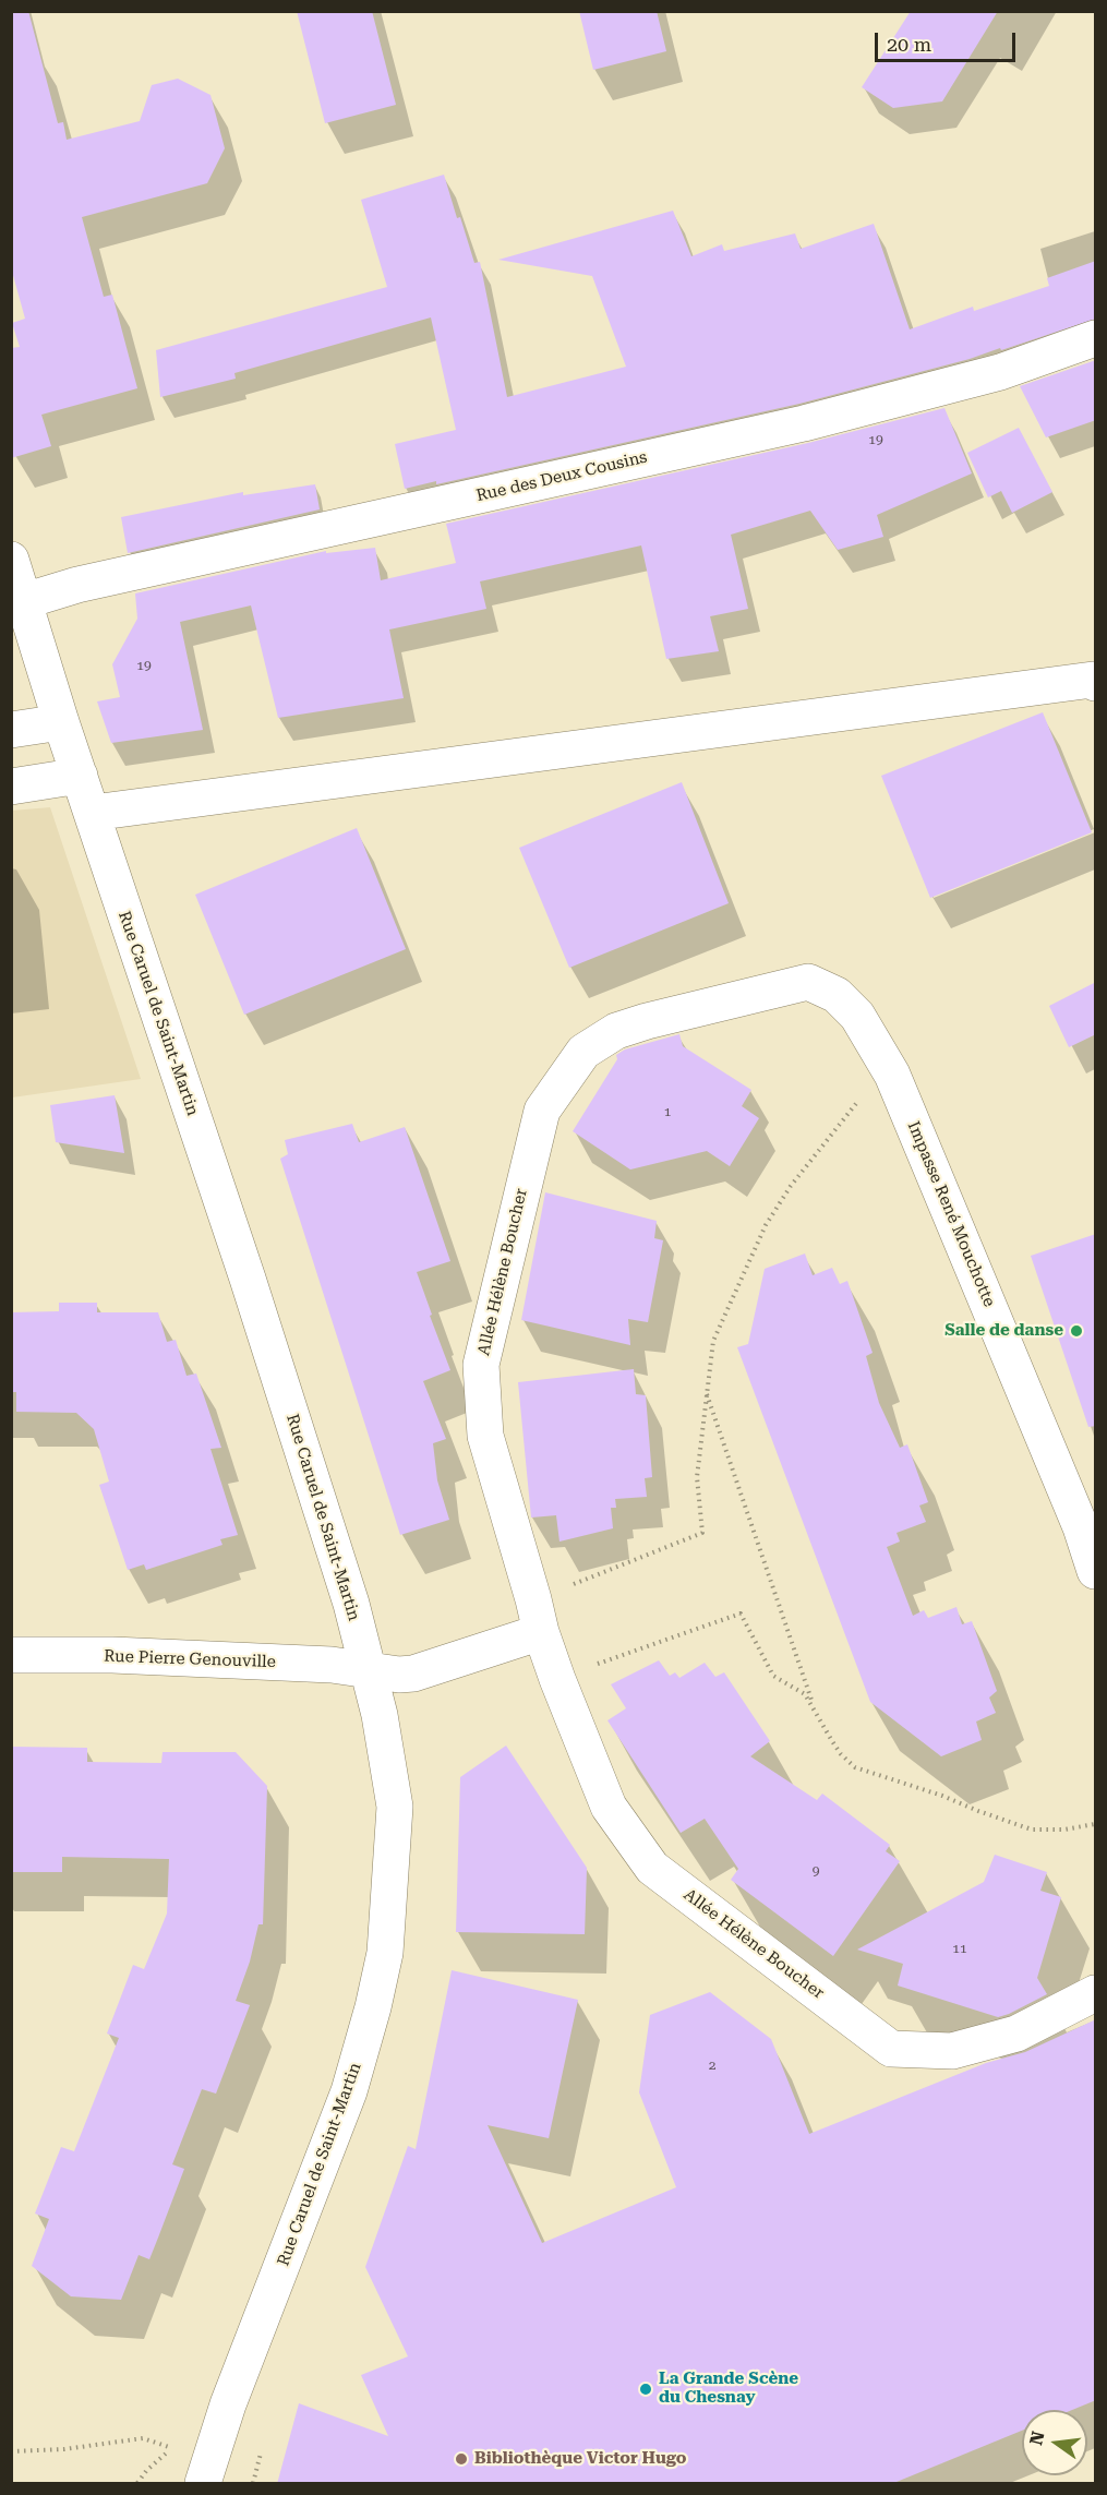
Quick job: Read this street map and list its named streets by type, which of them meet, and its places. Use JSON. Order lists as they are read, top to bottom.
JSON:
{
  "streets": {
    "street": [
      "Rue des Deux Cousins",
      "Rue Caruel de Saint-Martin",
      "Impasse René Mouchotte",
      "Allée Hélène Boucher",
      "Rue Pierre Genouville"
    ]
  },
  "crossings": [
    ["Rue des Deux Cousins", "Rue Caruel de Saint-Martin"],
    ["Rue Caruel de Saint-Martin", "Rue Pierre Genouville"],
    ["Impasse René Mouchotte", "Allée Hélène Boucher"]
  ],
  "places": ["Salle de danse", "La Grande Scène du Chesnay", "Bibliothèque Victor Hugo"],
  "house_numbers": [
    "19",
    "19",
    "1",
    "9",
    "11",
    "2"
  ],
  "scale_bar": "20 m",
  "north": "left"
}
